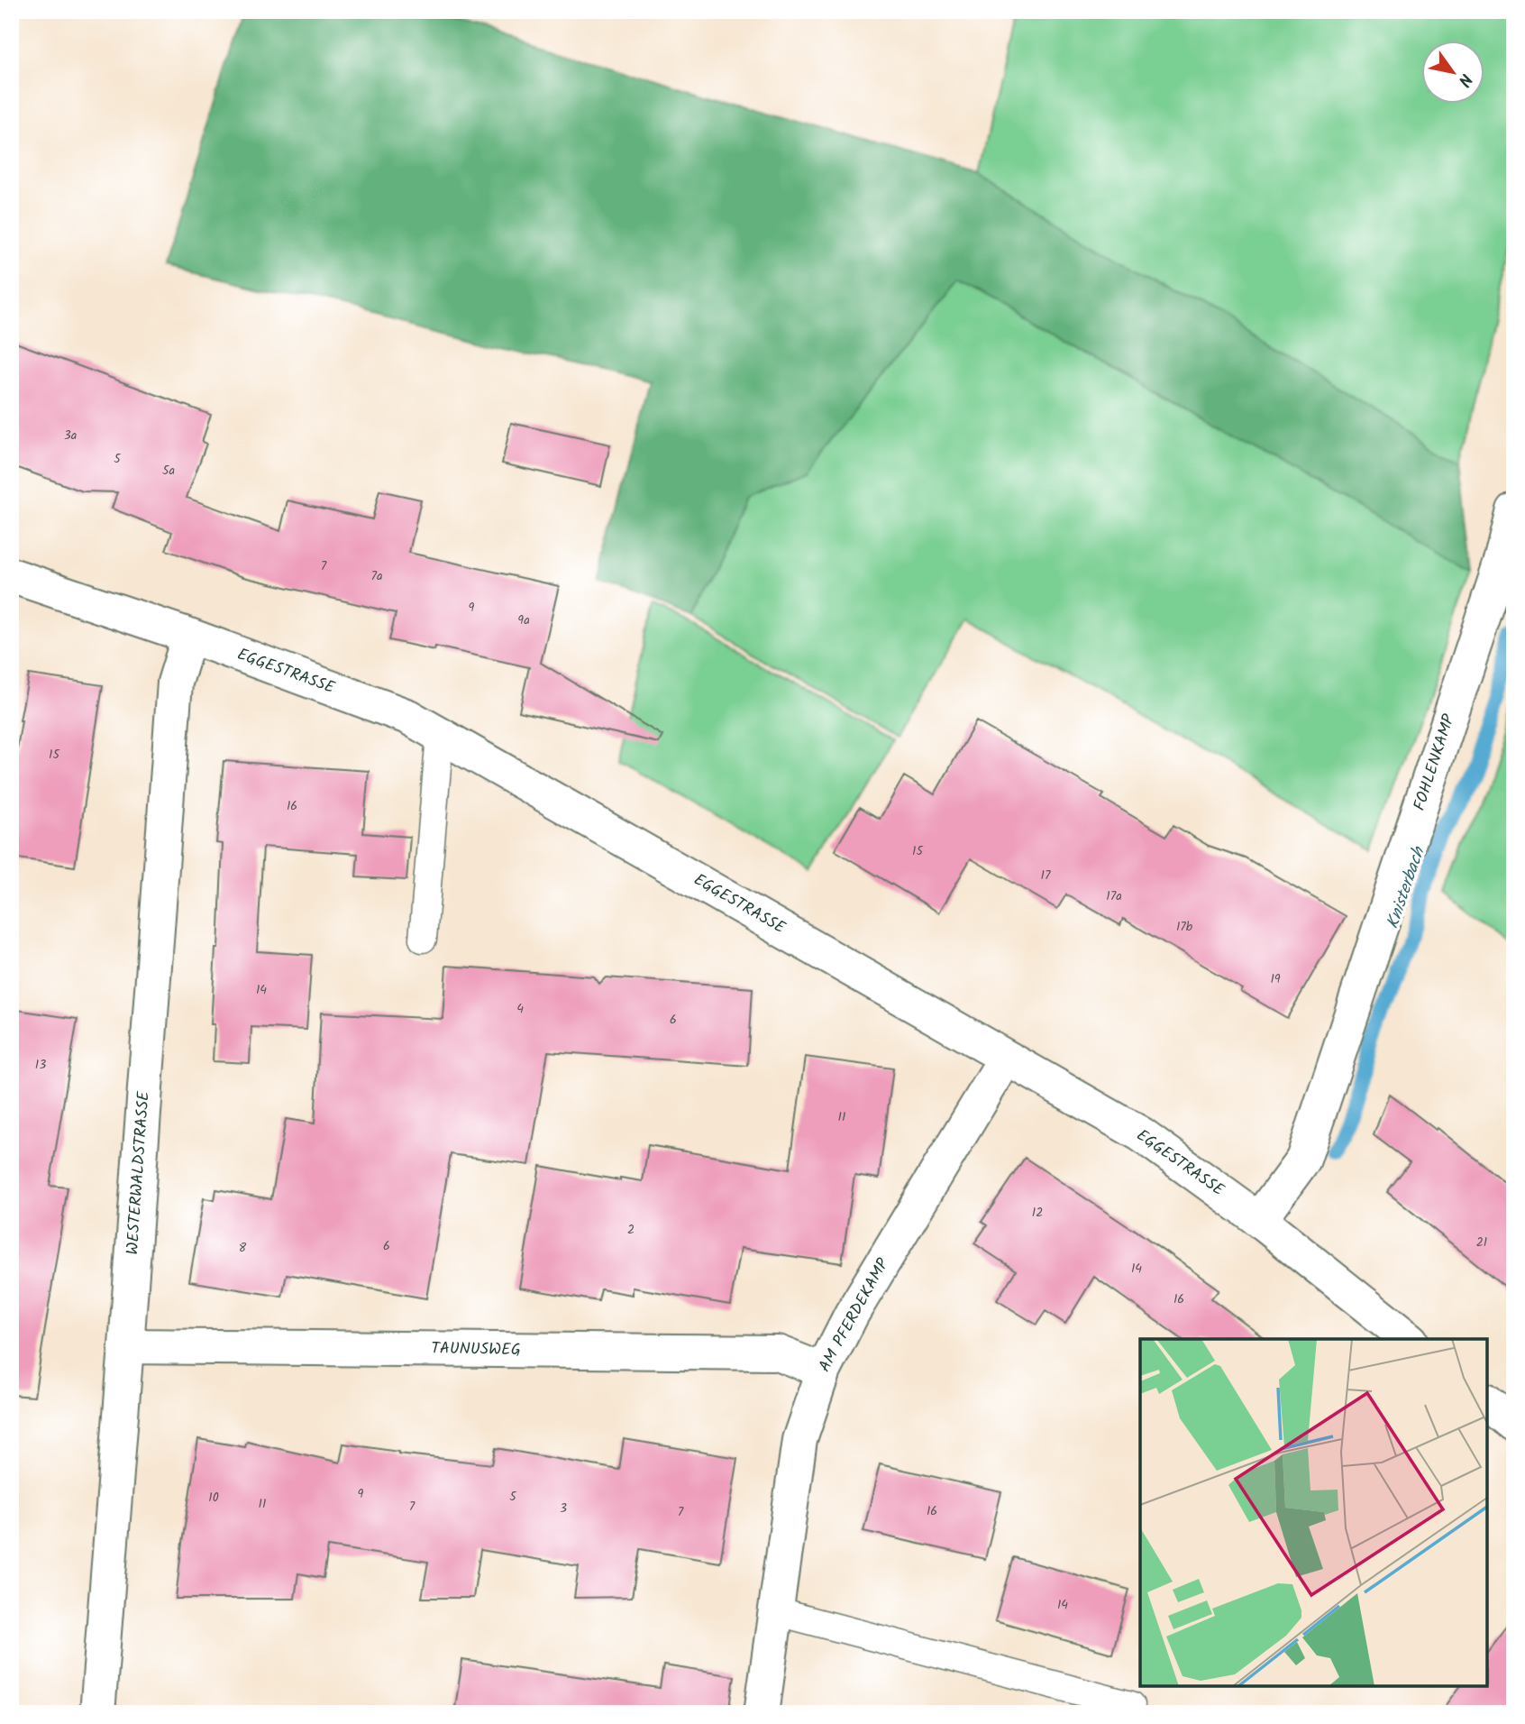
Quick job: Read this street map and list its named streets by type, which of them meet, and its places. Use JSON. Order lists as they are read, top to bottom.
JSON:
{
  "streets": {
    "street": [
      "EGGESTRASSE",
      "FOHLENKAMP",
      "WESTERWALDSTRASSE",
      "AM PFERDEKAMP",
      "TAUNUSWEG"
    ]
  },
  "crossings": [
    ["EGGESTRASSE", "FOHLENKAMP"],
    ["EGGESTRASSE", "WESTERWALDSTRASSE"],
    ["EGGESTRASSE", "AM PFERDEKAMP"],
    ["WESTERWALDSTRASSE", "TAUNUSWEG"],
    ["AM PFERDEKAMP", "TAUNUSWEG"]
  ],
  "water": ["Knisterbach"],
  "house_numbers": [
    "3a",
    "5",
    "5a",
    "7",
    "7a",
    "9",
    "9a",
    "15",
    "16",
    "15",
    "17",
    "17a",
    "17b",
    "19",
    "14",
    "4",
    "6",
    "13",
    "11",
    "12",
    "2",
    "21",
    "6",
    "8",
    "14",
    "16",
    "9",
    "5",
    "10",
    "11",
    "7",
    "3",
    "16",
    "7",
    "14"
  ],
  "north": "bottom right"
}
